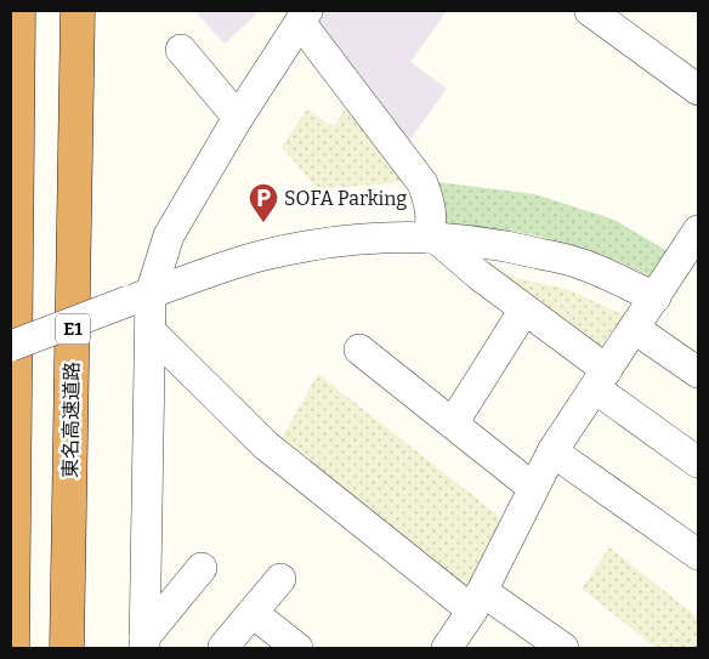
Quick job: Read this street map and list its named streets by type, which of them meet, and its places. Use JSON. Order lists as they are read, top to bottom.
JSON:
{
  "streets": {
    "highway": ["E1", "東名高速道路"]
  },
  "places": {
    "parking": ["SOFA Parking"]
  }
}
